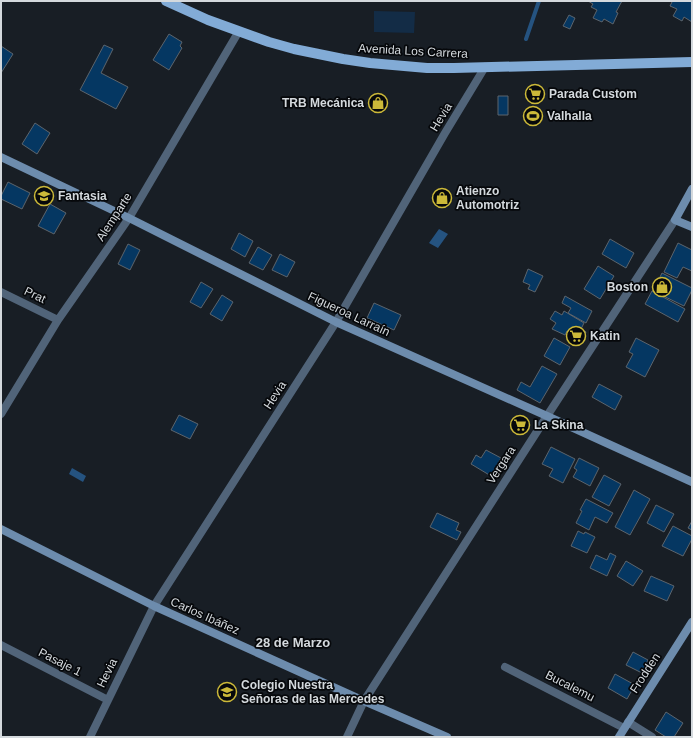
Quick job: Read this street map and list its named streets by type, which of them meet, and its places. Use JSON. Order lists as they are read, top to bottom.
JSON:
{
  "streets": {
    "main road": ["Avenida Los Carrera"],
    "street": [
      "Hevia",
      "Alemparte",
      "Prat",
      "Figueroa Larraín",
      "Vergara",
      "Carlos Ibáñez",
      "Pasaje 1",
      "Frodden",
      "Bucalemu"
    ]
  },
  "crossings": [
    ["Avenida Los Carrera", "Hevia"],
    ["Avenida Los Carrera", "Alemparte"],
    ["Hevia", "Figueroa Larraín"],
    ["Hevia", "Carlos Ibáñez"],
    ["Hevia", "Pasaje 1"],
    ["Alemparte", "Prat"],
    ["Alemparte", "Figueroa Larraín"],
    ["Figueroa Larraín", "Vergara"],
    ["Vergara", "Carlos Ibáñez"],
    ["Frodden", "Bucalemu"]
  ],
  "districts": ["28 de Marzo"],
  "places": {
    "supermarket": ["Parada Custom", "Katin", "La Skina"],
    "shop": ["TRB Mecánica", "Atienzo Automotriz", "Boston"],
    "sports": ["Valhalla"],
    "school or university": ["Fantasia", "Colegio Nuestra Señoras de las Mercedes"]
  }
}
